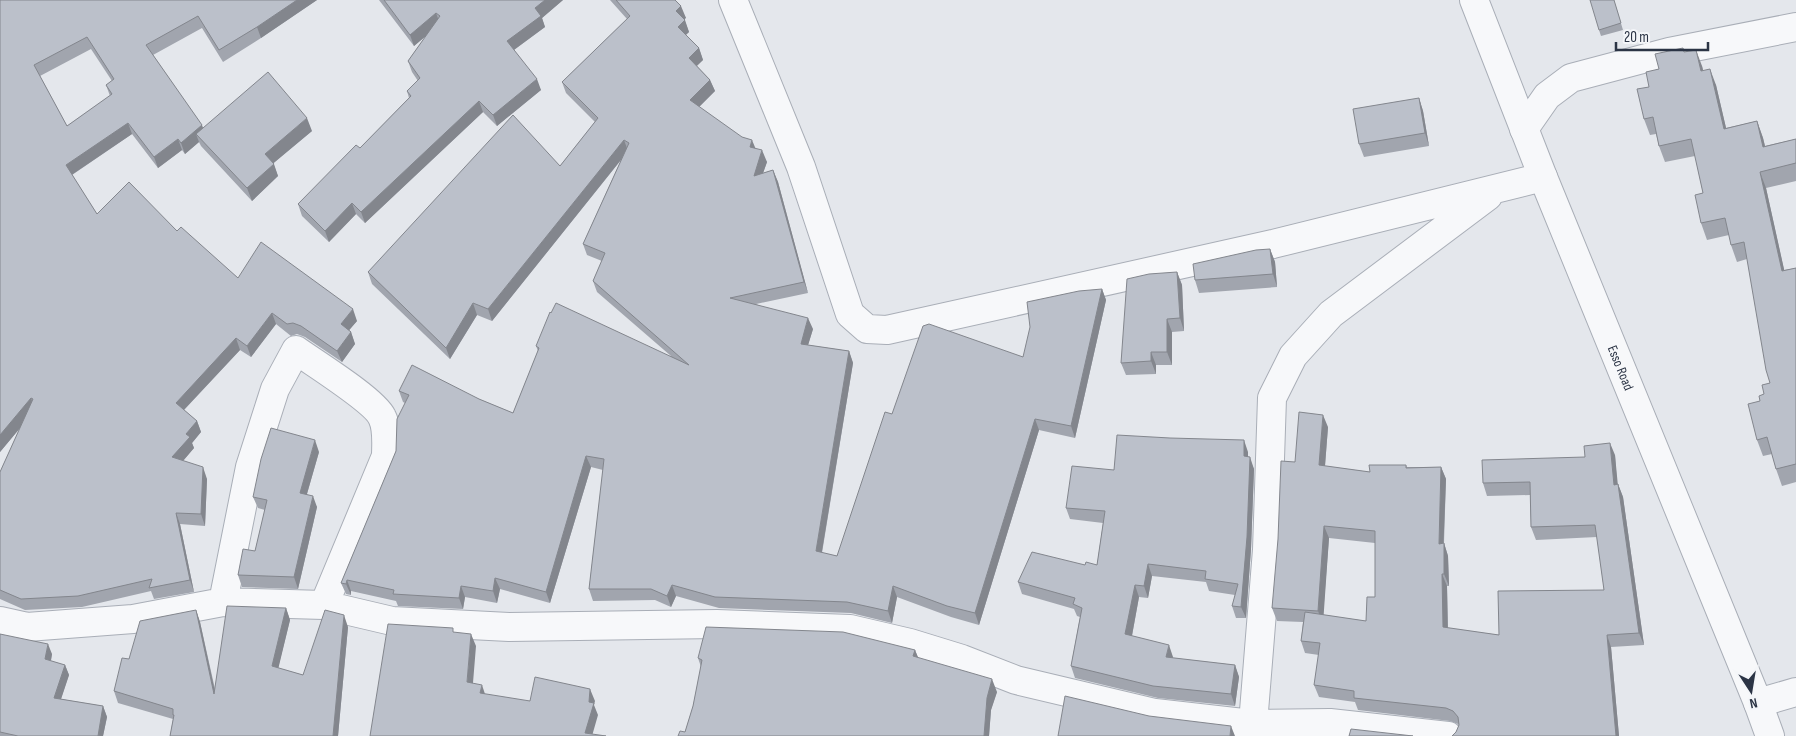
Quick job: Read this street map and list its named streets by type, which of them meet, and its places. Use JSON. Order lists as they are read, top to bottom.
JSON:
{
  "streets": {
    "street": ["Esso Road"]
  },
  "scale_bar": "20 m",
  "north": "bottom"
}
